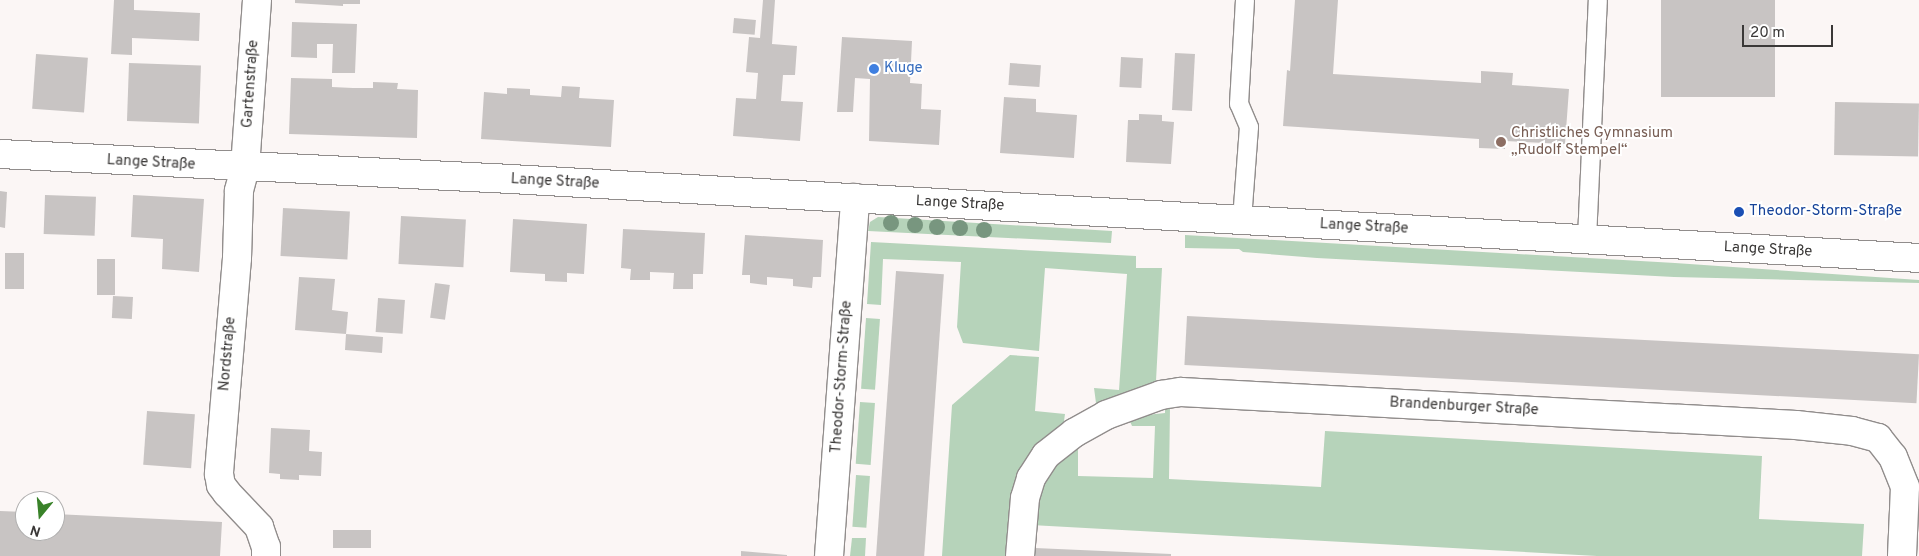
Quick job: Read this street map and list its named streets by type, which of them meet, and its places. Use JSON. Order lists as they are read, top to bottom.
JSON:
{
  "streets": {
    "street": [
      "Gartenstraße",
      "Lange Straße",
      "Nordstraße",
      "Theodor-Storm-Straße",
      "Brandenburger Straße"
    ]
  },
  "crossings": [
    ["Gartenstraße", "Lange Straße"],
    ["Gartenstraße", "Nordstraße"],
    ["Lange Straße", "Nordstraße"],
    ["Lange Straße", "Theodor-Storm-Straße"]
  ],
  "places": ["Kluge", "Christliches Gymnasium „Rudolf Stempel“", "Theodor-Storm-Straße"],
  "scale_bar": "20 m",
  "north": "bottom"
}
